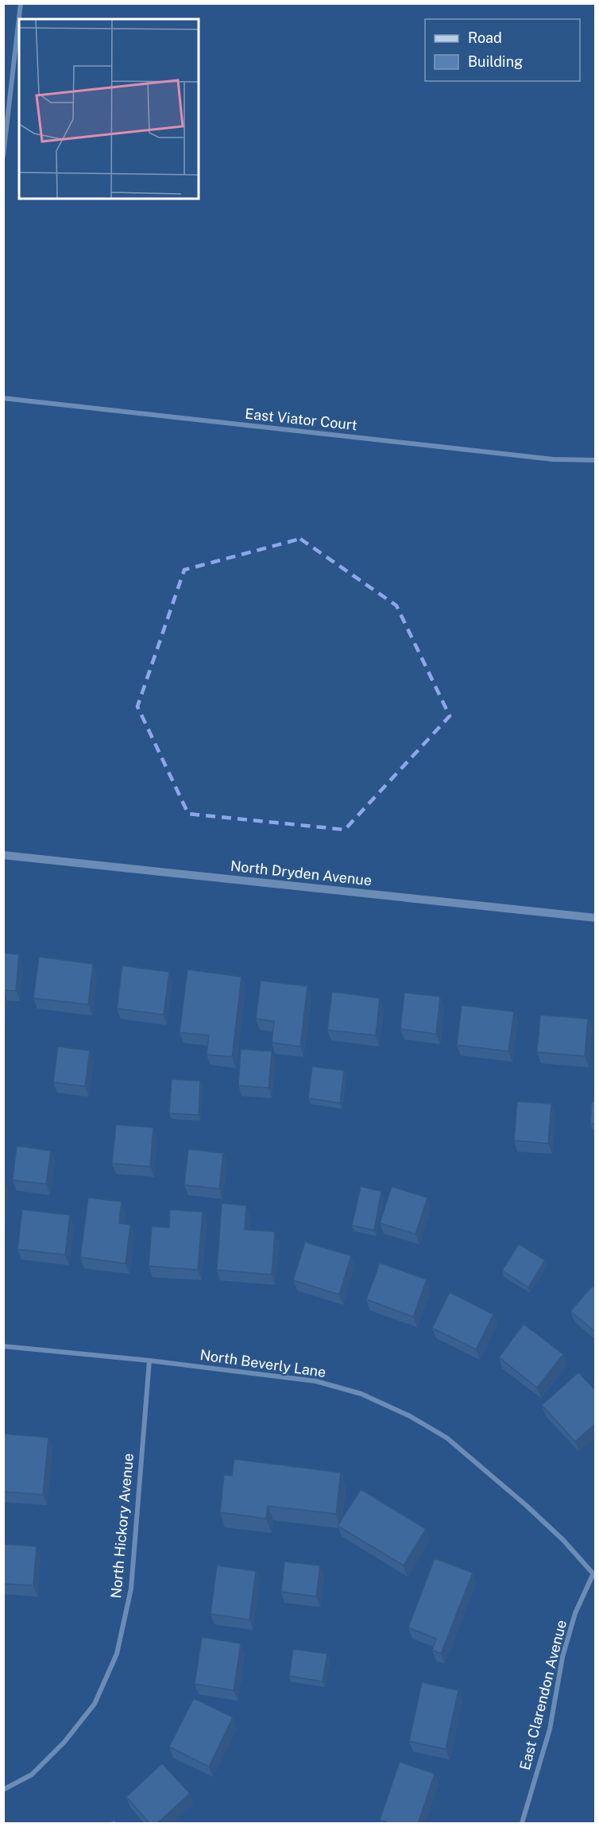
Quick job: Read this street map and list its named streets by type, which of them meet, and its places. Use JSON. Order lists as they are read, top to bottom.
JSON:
{
  "streets": {
    "street": [
      "East Viator Court",
      "North Dryden Avenue",
      "North Beverly Lane",
      "North Hickory Avenue",
      "East Clarendon Avenue"
    ]
  },
  "crossings": [
    ["North Beverly Lane", "North Hickory Avenue"],
    ["North Beverly Lane", "East Clarendon Avenue"]
  ],
  "legend": ["Road", "Building"]
}
